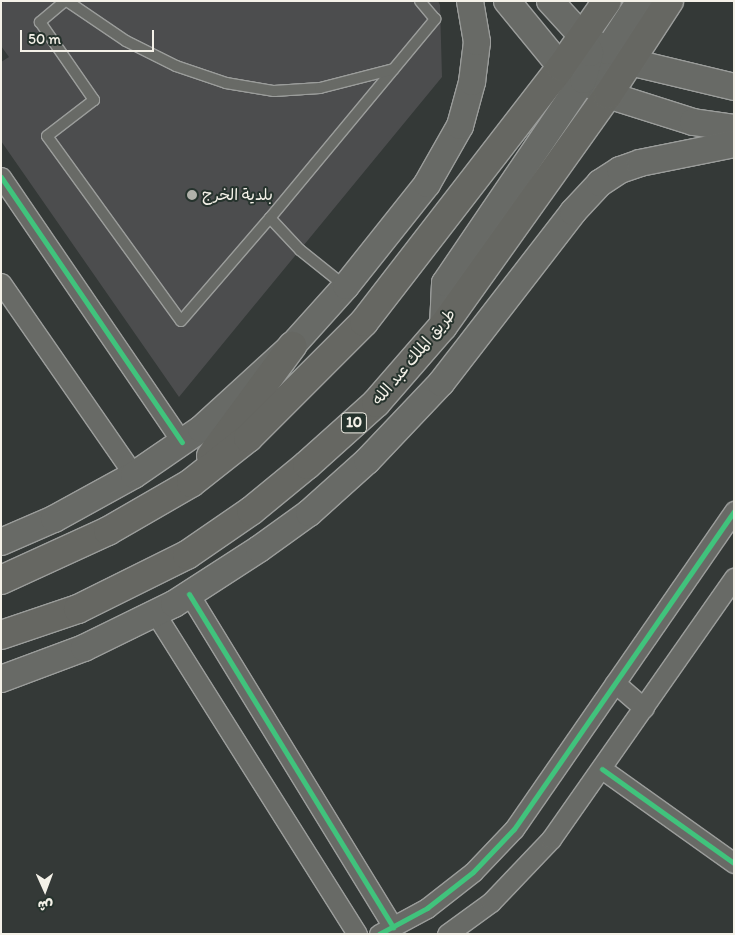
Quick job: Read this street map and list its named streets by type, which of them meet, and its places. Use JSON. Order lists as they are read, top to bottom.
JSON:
{
  "streets": {
    "highway": ["طريق الملك عبد الله", "10"]
  },
  "crossings": [
    ["طريق الملك عبد الله", "10"]
  ],
  "places": ["بلدية الخرج"],
  "scale_bar": "50 m",
  "north": "bottom"
}
